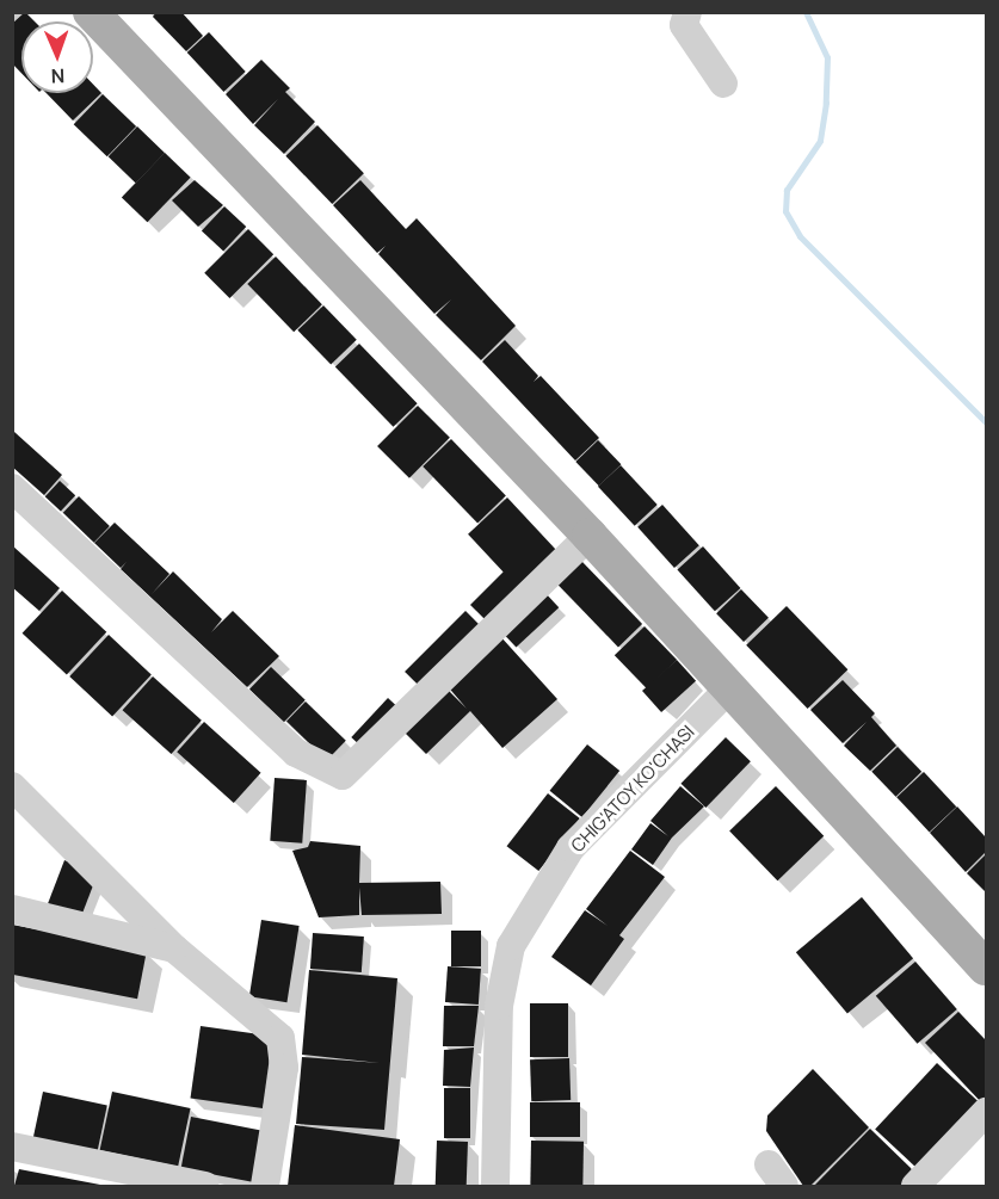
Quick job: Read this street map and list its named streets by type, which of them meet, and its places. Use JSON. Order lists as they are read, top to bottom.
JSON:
{
  "streets": {
    "street": ["CHIG'ATOY KO'CHASI"]
  },
  "north": "bottom"
}
